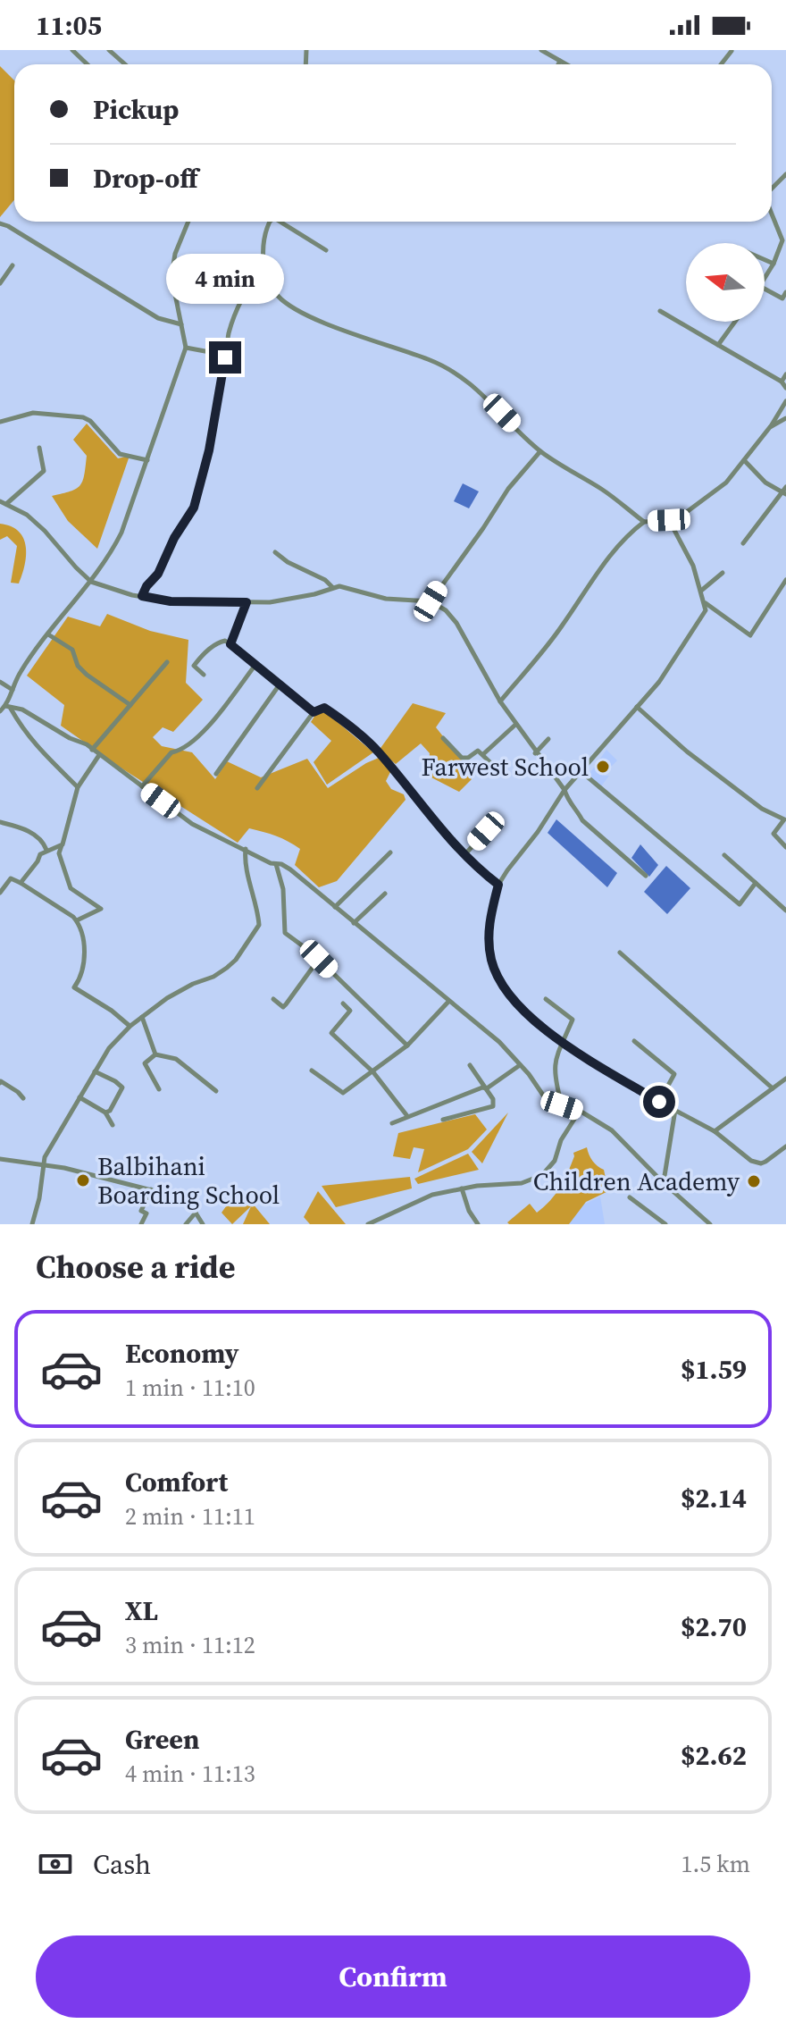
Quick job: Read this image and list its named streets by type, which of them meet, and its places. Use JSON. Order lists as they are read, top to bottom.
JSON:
{
  "places": ["Farwest School", "Balbihani Boarding School", "Children Academy"],
  "north": "left",
  "page": {
    "status": "11:05",
    "banner": ["Pickup", "Drop-off"],
    "bubble": "4 min",
    "heading": "Choose a ride",
    "list": [
      {
        "name": "Economy",
        "note": "1 min · 11:10",
        "value": "$1.59"
      },
      {
        "name": "Comfort",
        "note": "2 min · 11:11",
        "value": "$2.14"
      },
      {
        "name": "XL",
        "note": "3 min · 11:12",
        "value": "$2.70"
      },
      {
        "name": "Green",
        "note": "4 min · 11:13",
        "value": "$2.62"
      }
    ],
    "pay": ["Cash", "1.5 km"],
    "buttons": "Confirm"
  }
}
